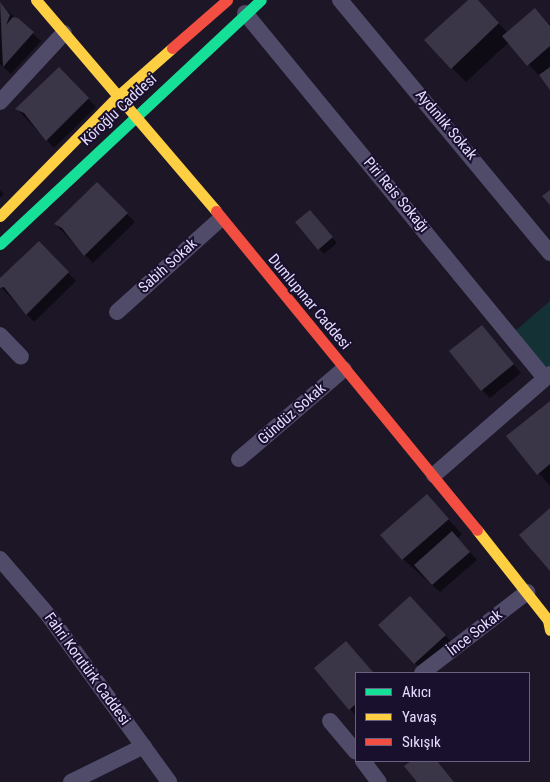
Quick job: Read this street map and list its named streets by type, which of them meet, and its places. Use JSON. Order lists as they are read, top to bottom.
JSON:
{
  "streets": {
    "street": [
      "Köroğlu Caddesi",
      "Aydınlık Sokak",
      "Piri Reis Sokağı",
      "Sabih Sokak",
      "Dumlupınar Caddesi",
      "Gündüz Sokak",
      "İnce Sokak",
      "Fahri Korutürk Caddesi"
    ]
  },
  "crossings": [
    ["Köroğlu Caddesi", "Piri Reis Sokağı"],
    ["Köroğlu Caddesi", "Dumlupınar Caddesi"],
    ["Sabih Sokak", "Dumlupınar Caddesi"],
    ["Dumlupınar Caddesi", "Gündüz Sokak"],
    ["Dumlupınar Caddesi", "İnce Sokak"]
  ],
  "legend": ["Akıcı", "Yavaş", "Sıkışık"]
}
